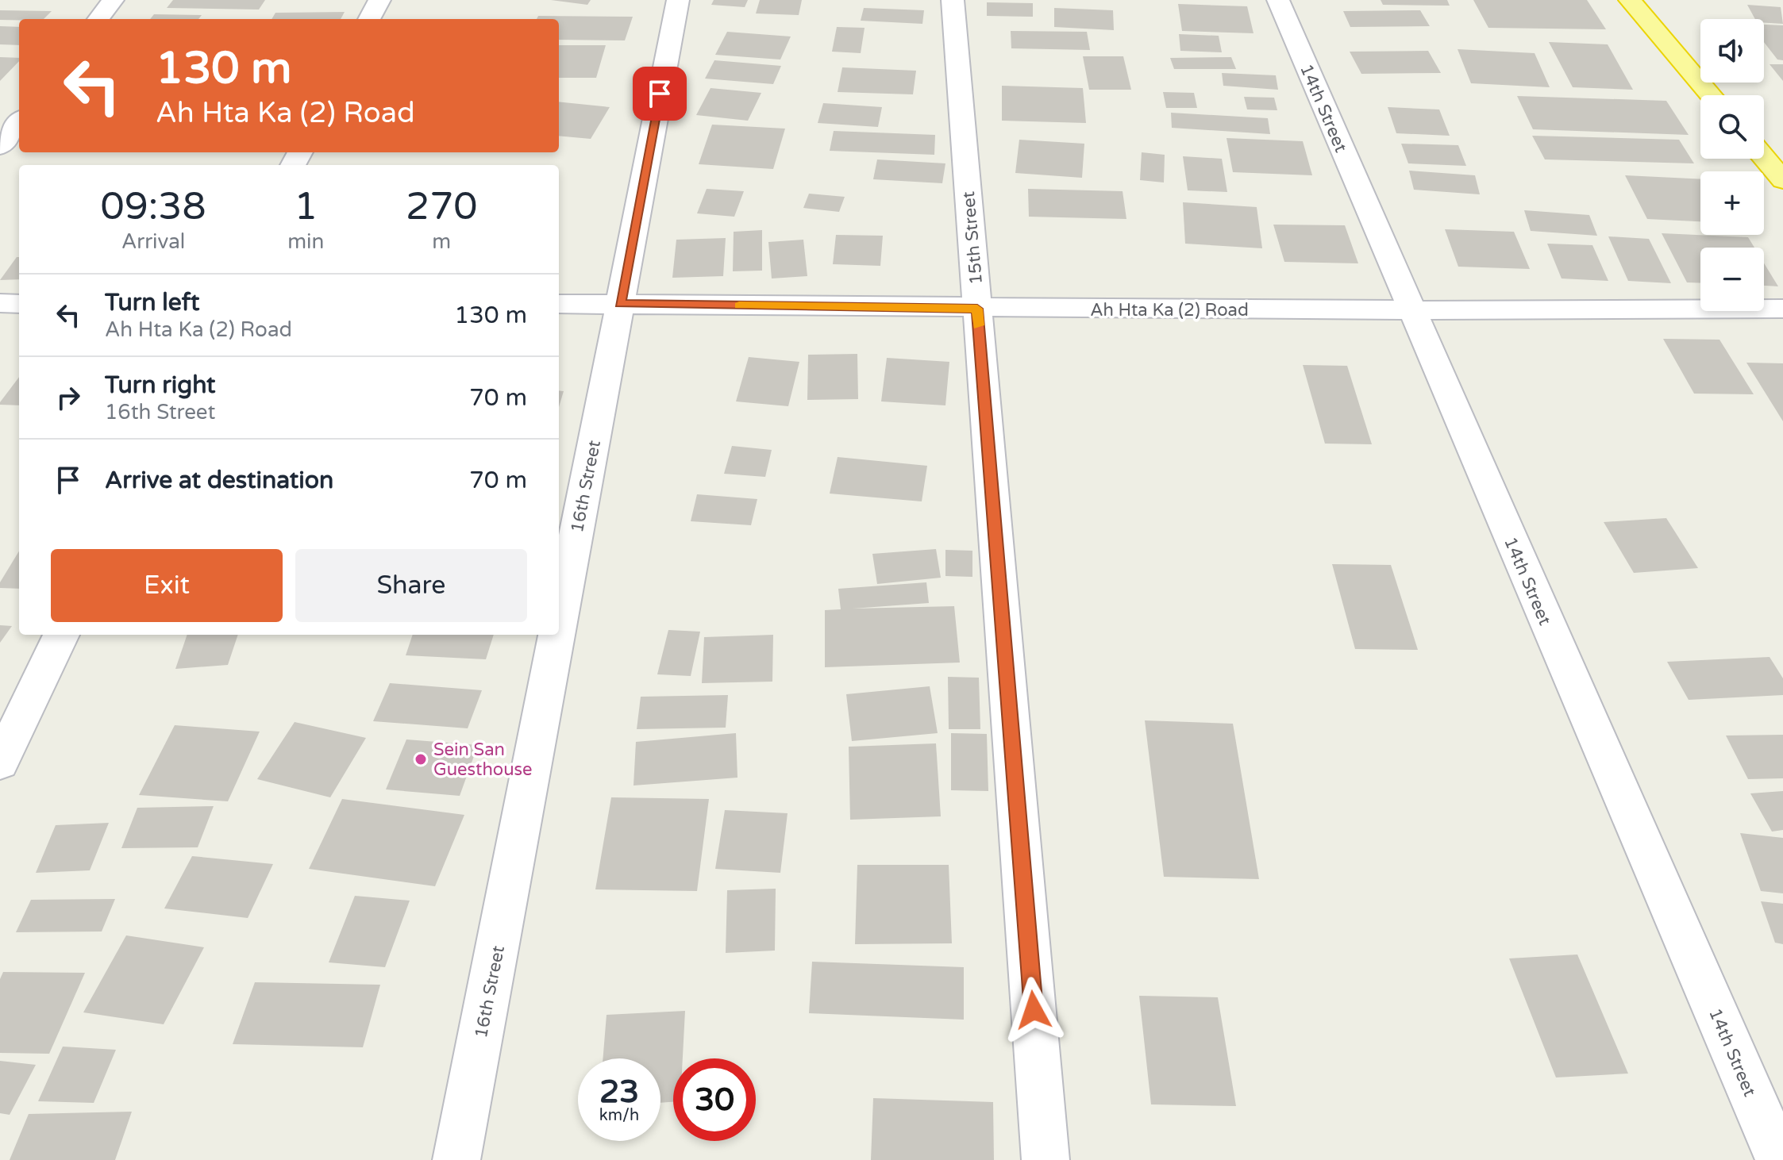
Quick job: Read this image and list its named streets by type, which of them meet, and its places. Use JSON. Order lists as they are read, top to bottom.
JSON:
{
  "streets": {
    "street": [
      "14th Street",
      "15th Street",
      "Ah Hta Ka (2) Road",
      "16th Street"
    ]
  },
  "crossings": [
    ["14th Street", "Ah Hta Ka (2) Road"],
    ["15th Street", "Ah Hta Ka (2) Road"],
    ["Ah Hta Ka (2) Road", "16th Street"]
  ],
  "places": ["Sein San Guesthouse"],
  "page": {
    "map_buttons": ["+", "−"],
    "turn": ["130 m", "Ah Hta Ka (2) Road"],
    "eta": [
      "09:38",
      "Arrival",
      "1",
      "min",
      "270",
      "m"
    ],
    "list": [
      {
        "name": "Turn left",
        "note": "Ah Hta Ka (2) Road",
        "value": "130 m"
      },
      {
        "name": "Turn right",
        "note": "16th Street",
        "value": "70 m"
      },
      {
        "name": "Arrive at destination",
        "value": "70 m"
      }
    ],
    "buttons": ["Exit", "Share"],
    "speed": "23 km/h",
    "limit": "30"
  }
}
